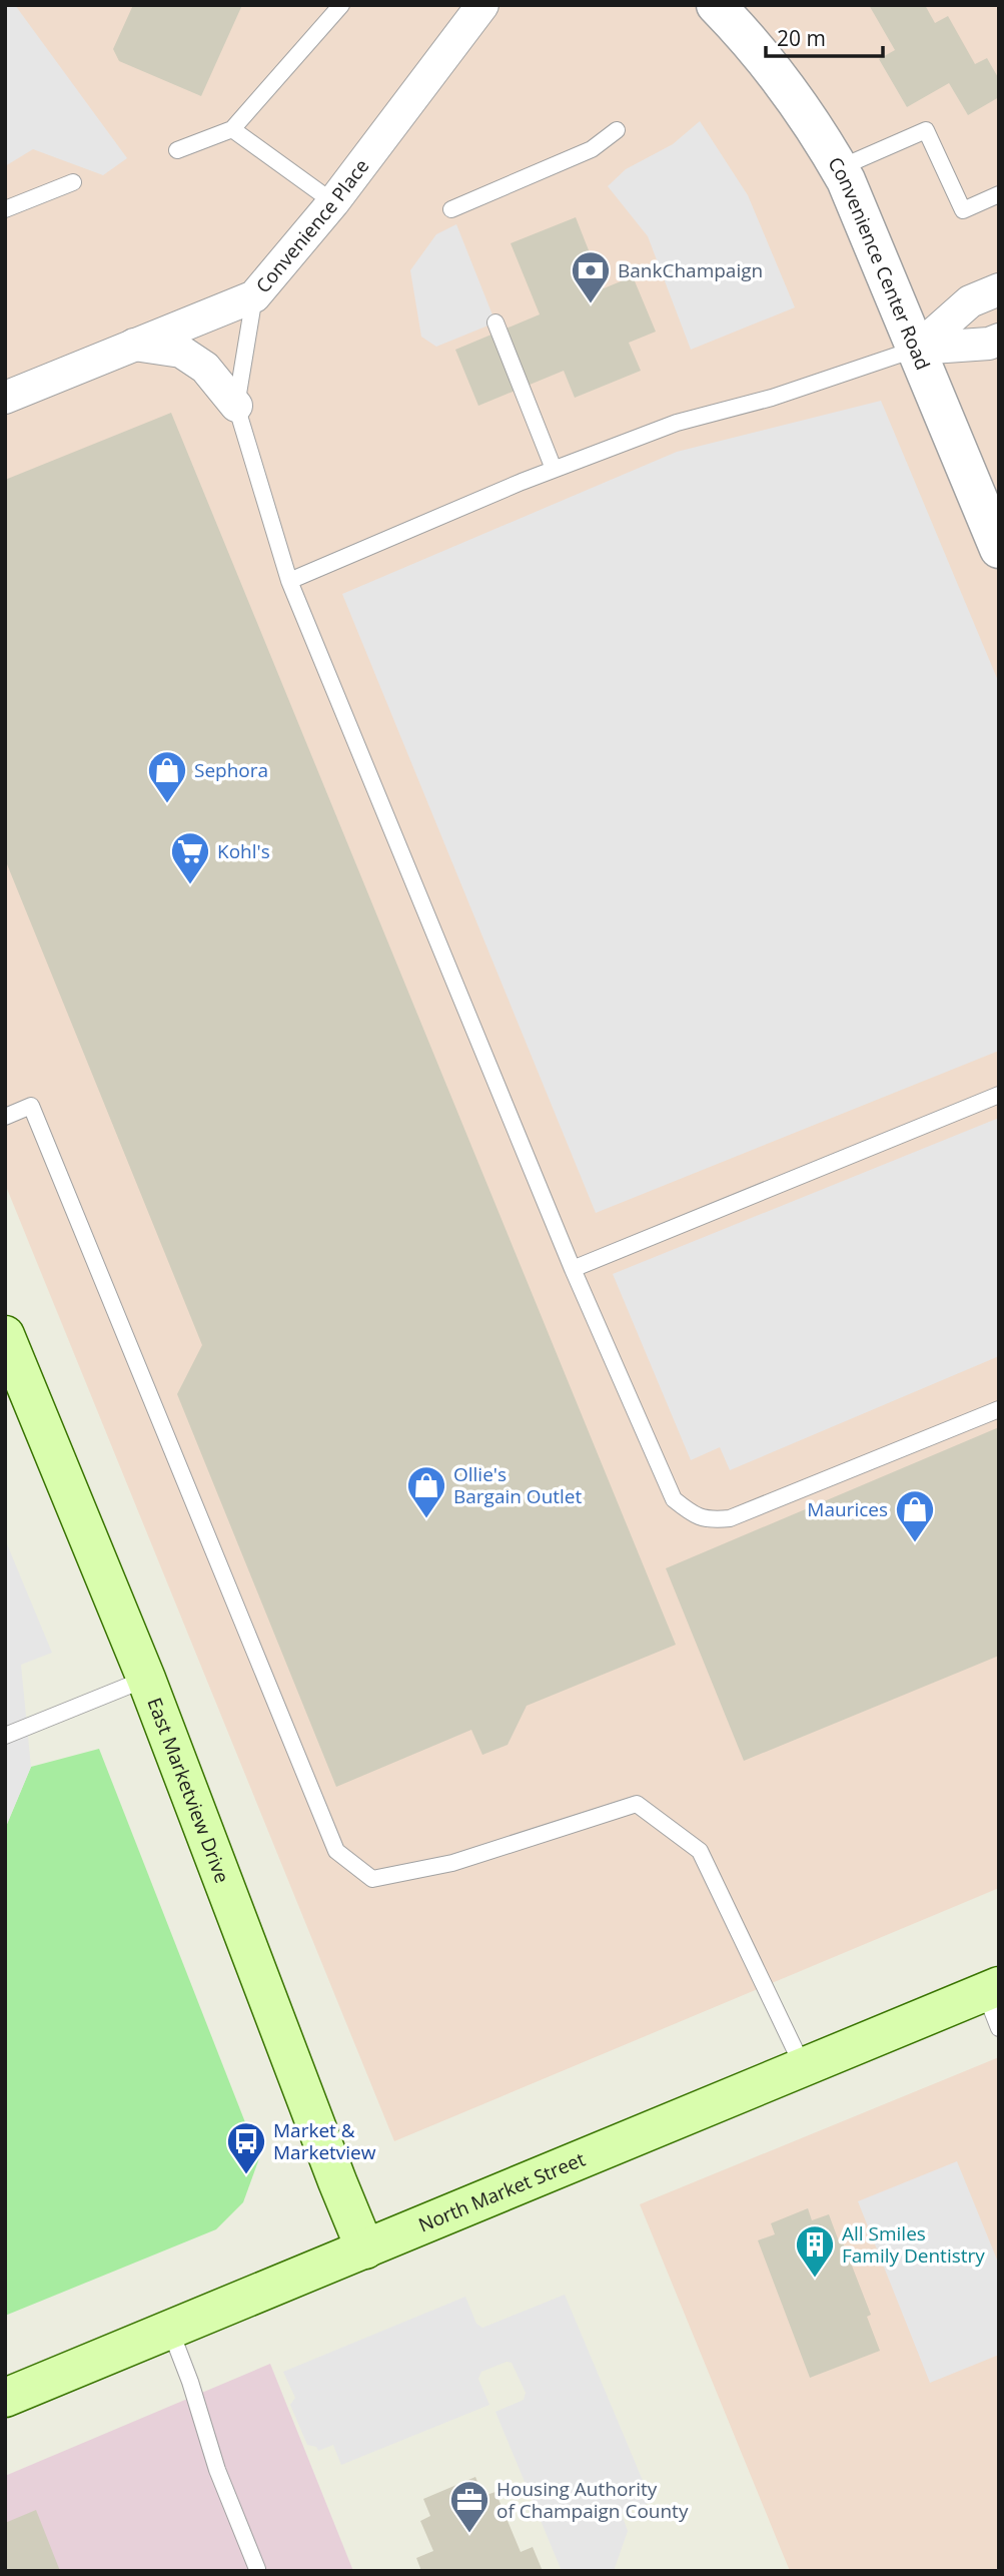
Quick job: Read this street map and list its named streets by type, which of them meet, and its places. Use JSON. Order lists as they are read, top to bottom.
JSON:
{
  "streets": {
    "main road": ["East Marketview Drive", "North Market Street"],
    "street": ["Convenience Place", "Convenience Center Road"]
  },
  "crossings": [
    ["East Marketview Drive", "North Market Street"]
  ],
  "places": {
    "bank": ["BankChampaign"],
    "shop": ["Sephora", "Ollie's Bargain Outlet", "Maurices"],
    "supermarket": ["Kohl's"],
    "bus stop": ["Market & Marketview"],
    "building": ["All Smiles Family Dentistry"],
    "office": ["Housing Authority of Champaign County"]
  },
  "scale_bar": "20 m"
}
